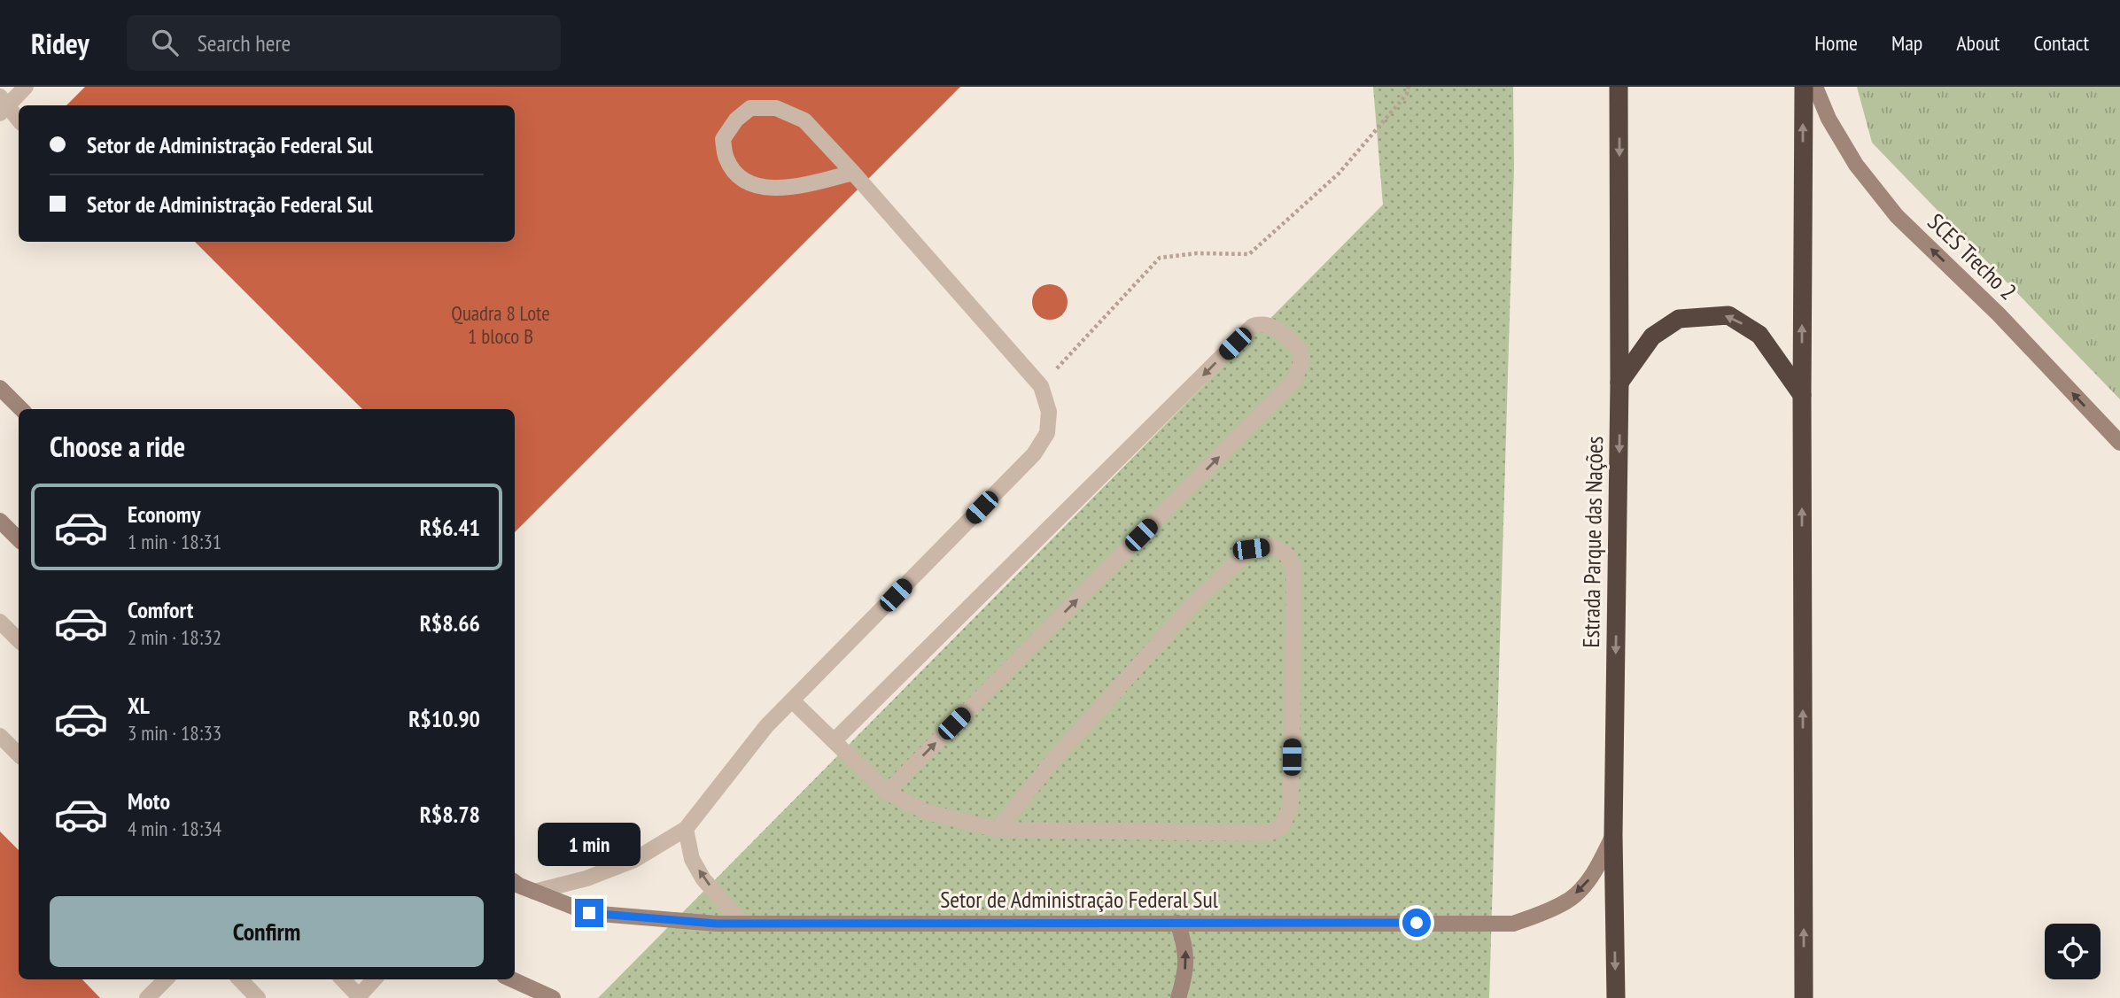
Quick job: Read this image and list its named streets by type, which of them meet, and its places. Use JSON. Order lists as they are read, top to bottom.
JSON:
{
  "streets": {
    "highway": ["Estrada Parque das Nações"],
    "street": ["SCES Trecho 2", "Setor de Administração Federal Sul"]
  },
  "crossings": [
    ["Estrada Parque das Nações", "Setor de Administração Federal Sul"]
  ],
  "one_way": ["SCES Trecho 2", "Estrada Parque das Nações", "Setor de Administração Federal Sul"],
  "house_numbers": ["Quadra 8 Lote 1 bloco B"],
  "page": {
    "header": "Ridey",
    "search": "Search here",
    "nav": [
      "Home",
      "Map",
      "About",
      "Contact"
    ],
    "banner": ["Setor de Administração Federal Sul", "Setor de Administração Federal Sul"],
    "heading": "Choose a ride",
    "list": [
      {
        "name": "Economy",
        "note": "1 min · 18:31",
        "value": "R$6.41"
      },
      {
        "name": "Comfort",
        "note": "2 min · 18:32",
        "value": "R$8.66"
      },
      {
        "name": "XL",
        "note": "3 min · 18:33",
        "value": "R$10.90"
      },
      {
        "name": "Moto",
        "note": "4 min · 18:34",
        "value": "R$8.78"
      }
    ],
    "bubble": "1 min",
    "buttons": "Confirm"
  }
}
